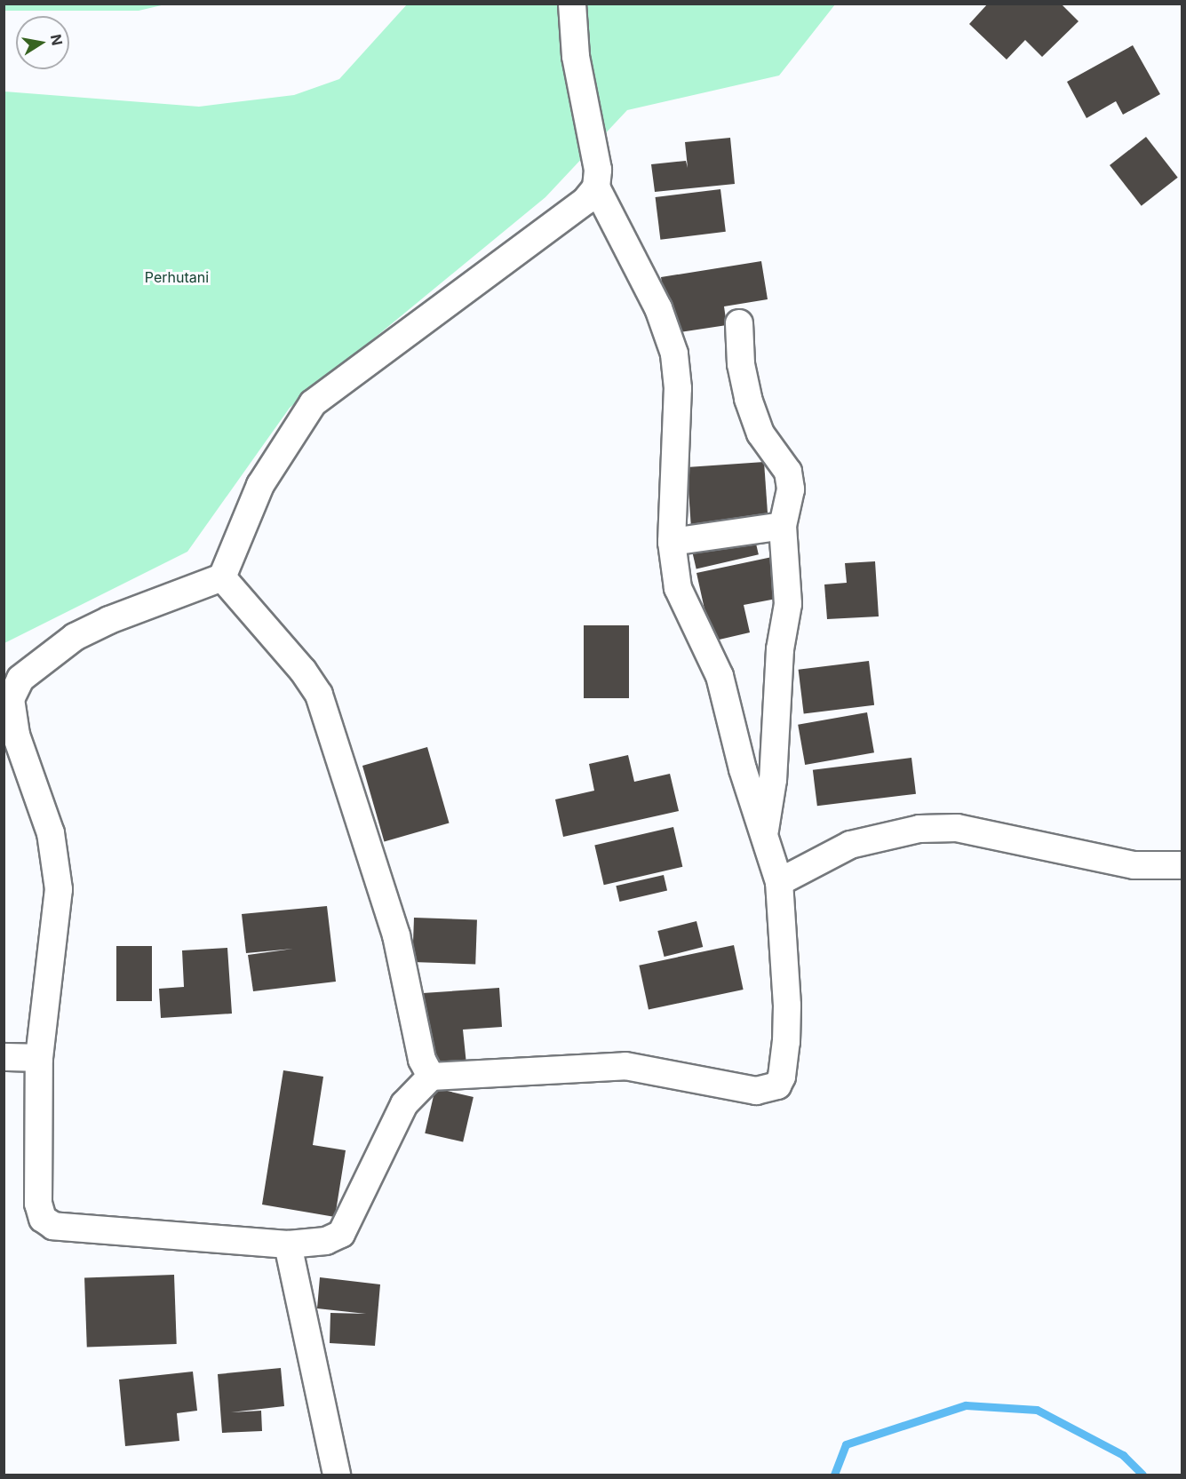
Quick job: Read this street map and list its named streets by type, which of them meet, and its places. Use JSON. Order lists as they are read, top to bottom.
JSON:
{
  "parks": ["Perhutani"],
  "north": "right"
}
